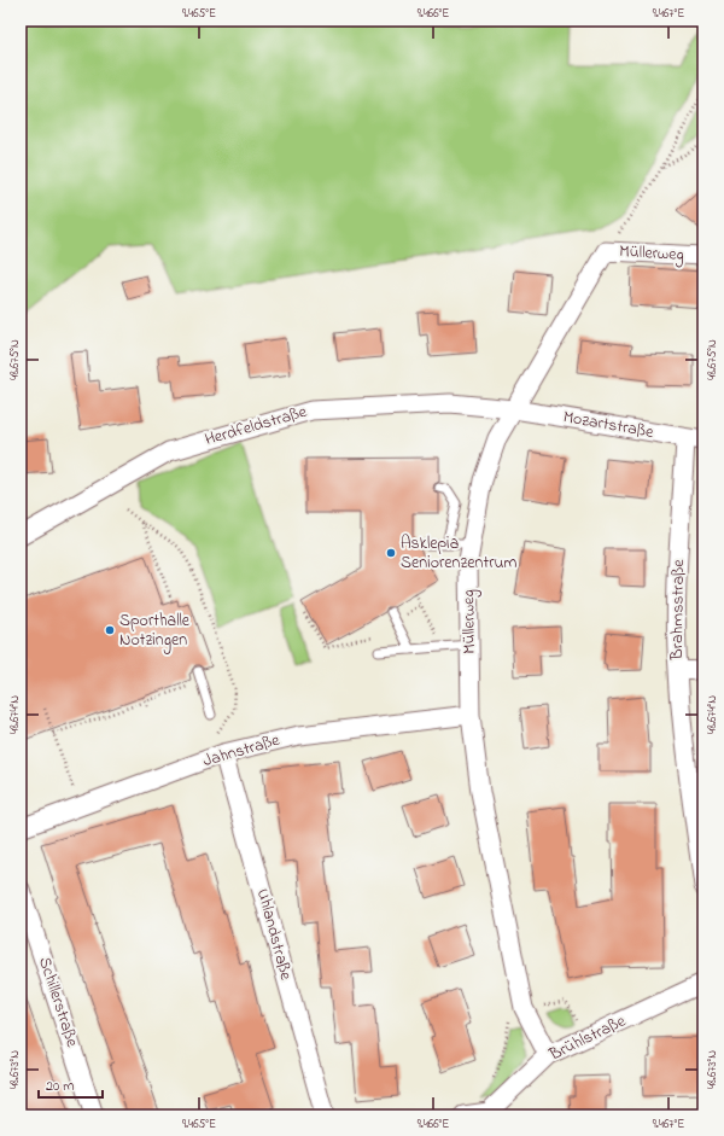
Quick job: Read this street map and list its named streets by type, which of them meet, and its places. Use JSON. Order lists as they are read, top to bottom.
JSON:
{
  "streets": {
    "street": [
      "Müllerweg",
      "Mozartstraße",
      "Herdfeldstraße",
      "Brahmsstraße",
      "Jahnstraße",
      "Uhlandstraße",
      "Schillerstraße",
      "Brühlstraße"
    ]
  },
  "crossings": [
    ["Müllerweg", "Mozartstraße"],
    ["Müllerweg", "Herdfeldstraße"],
    ["Müllerweg", "Jahnstraße"],
    ["Müllerweg", "Brühlstraße"],
    ["Mozartstraße", "Herdfeldstraße"],
    ["Mozartstraße", "Brahmsstraße"],
    ["Jahnstraße", "Uhlandstraße"]
  ],
  "places": ["Asklepia Seniorenzentrum", "Sporthalle Notzingen"],
  "scale_bar": "20 m",
  "coordinates": [
    "9.465°E",
    "9.466°E",
    "9.467°E",
    "48.675°N",
    "48.674°N",
    "48.673°N"
  ]
}
